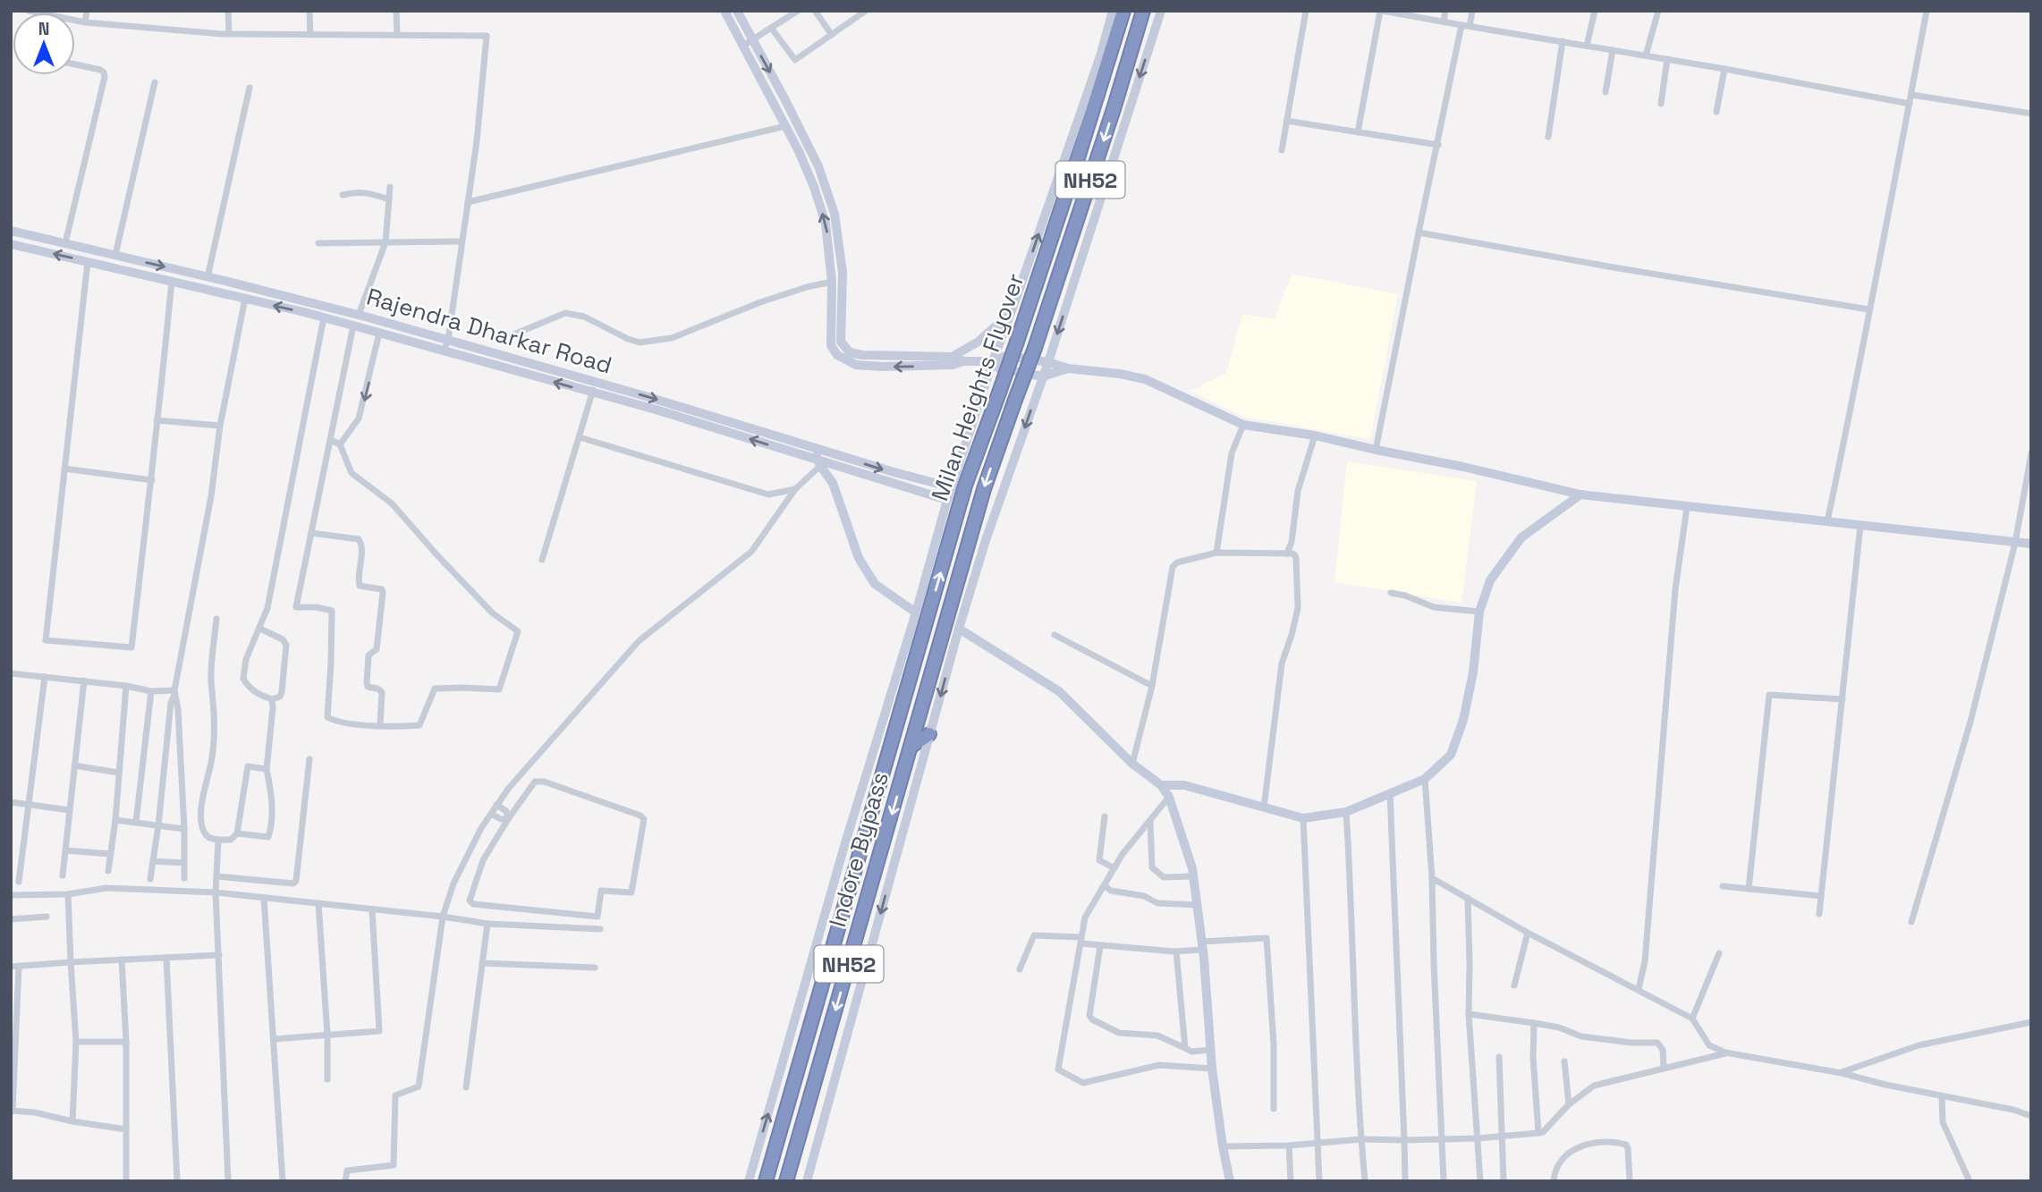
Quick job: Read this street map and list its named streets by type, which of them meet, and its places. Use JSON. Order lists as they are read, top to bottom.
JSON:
{
  "streets": {
    "highway": ["NH52", "Milan Heights Flyover", "Indore Bypass"],
    "street": ["Rajendra Dharkar Road"]
  },
  "crossings": [
    ["Milan Heights Flyover", "Indore Bypass"]
  ],
  "north": "top"
}
